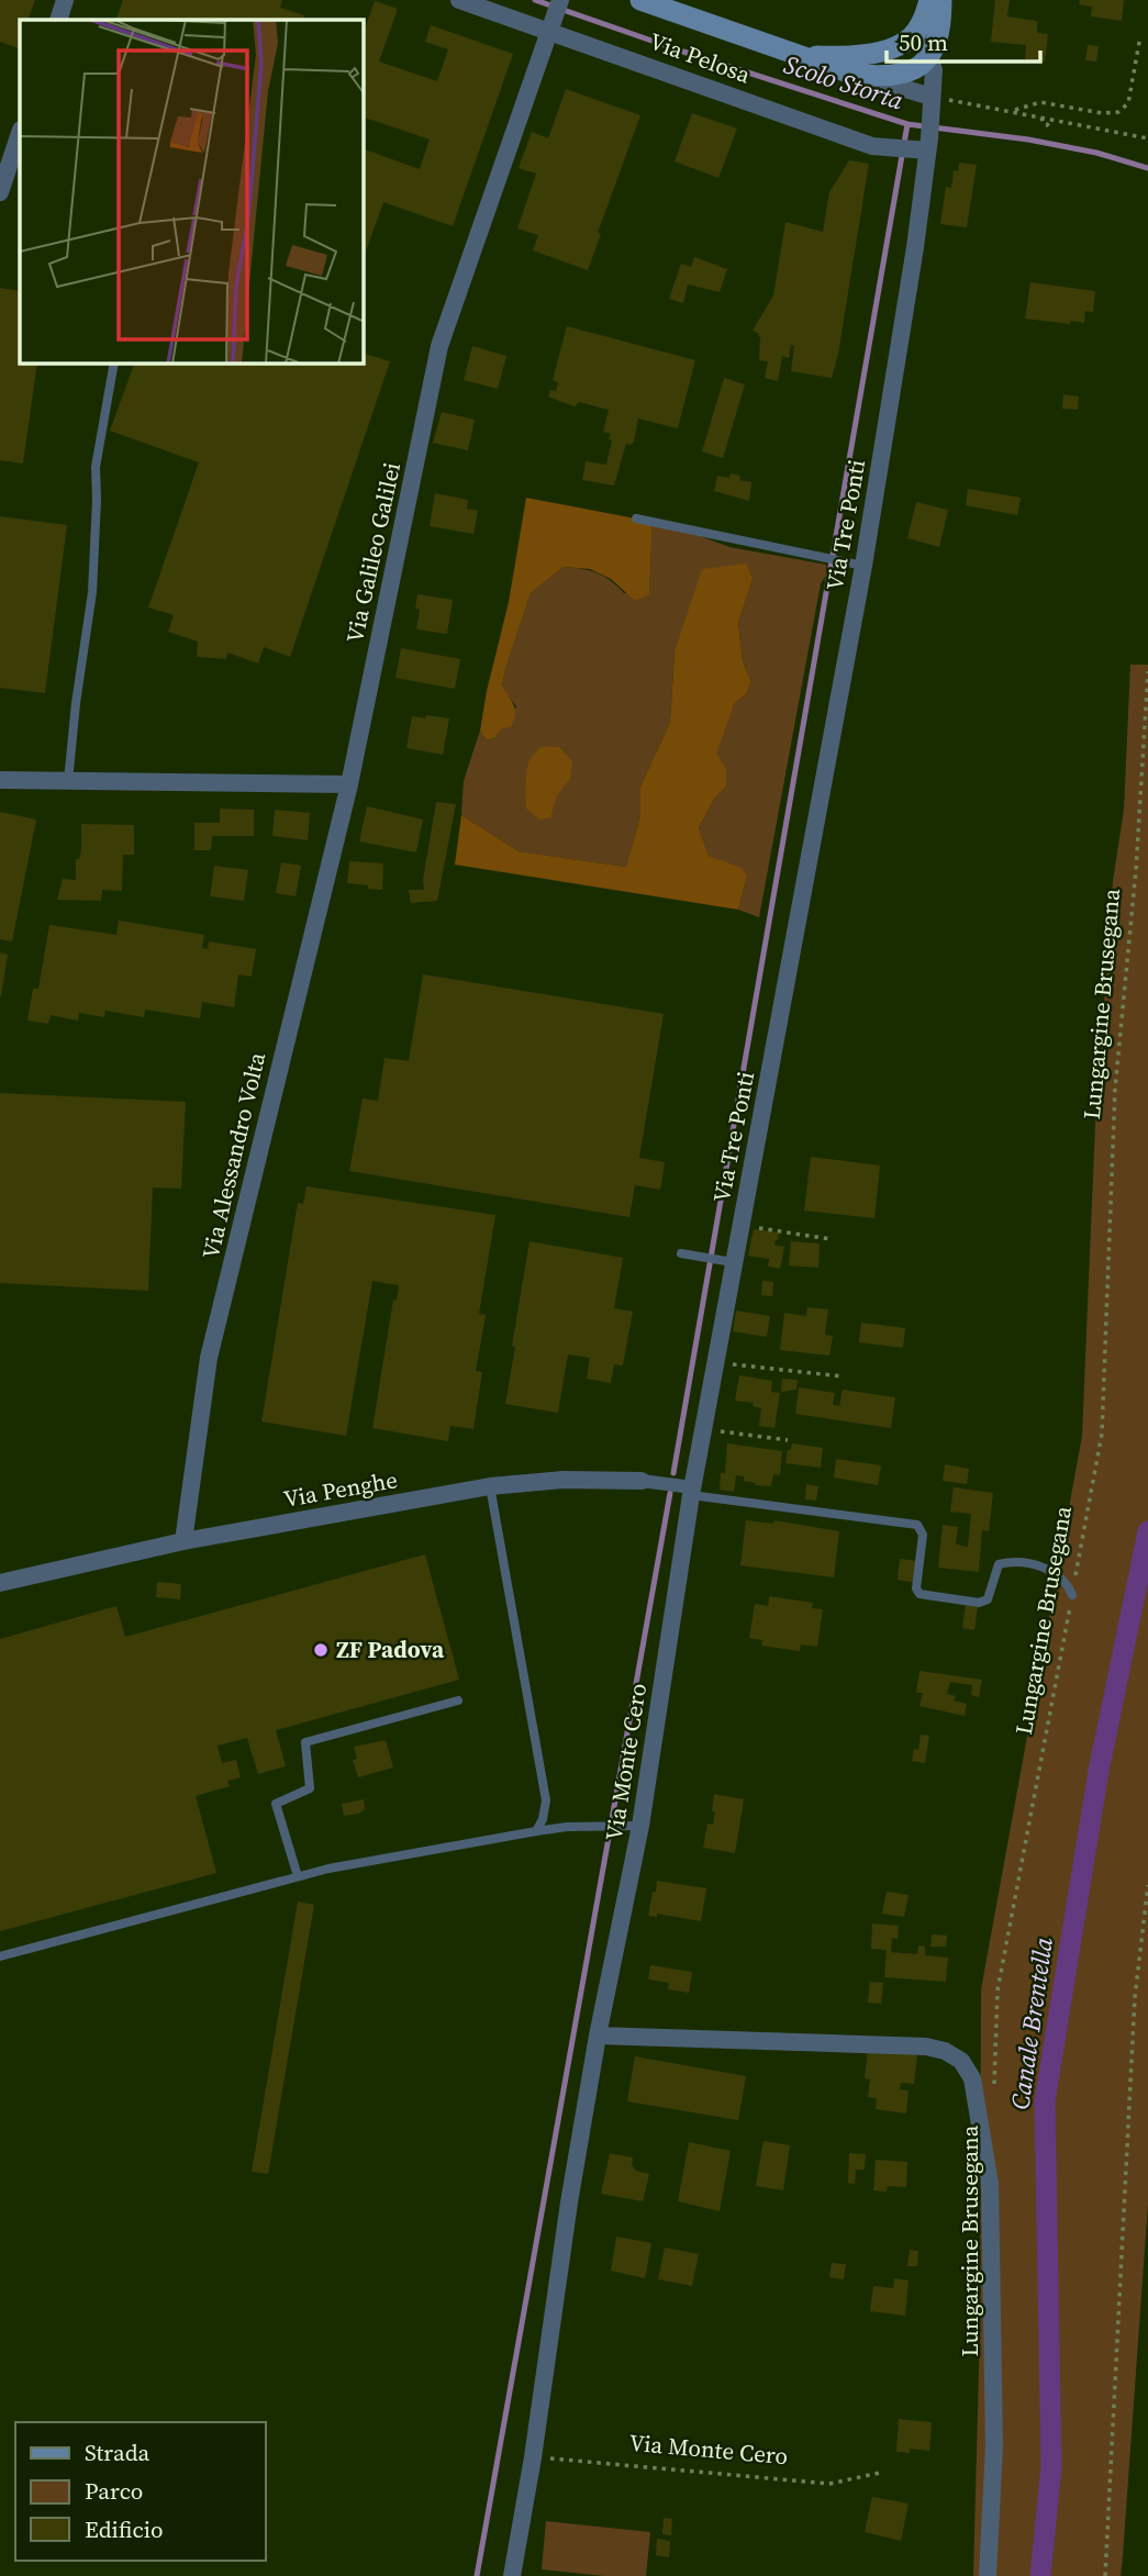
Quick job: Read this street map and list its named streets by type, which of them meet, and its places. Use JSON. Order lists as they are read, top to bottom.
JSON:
{
  "streets": {
    "main road": ["Via Pelosa"],
    "street": [
      "Via Tre Ponti",
      "Via Galileo Galilei",
      "Lungargine Brusegana",
      "Via Alessandro Volta",
      "Via Penghe",
      "Via Monte Cero"
    ]
  },
  "crossings": [
    ["Via Pelosa", "Via Tre Ponti"],
    ["Via Pelosa", "Via Galileo Galilei"],
    ["Via Tre Ponti", "Via Penghe"],
    ["Via Tre Ponti", "Via Monte Cero"],
    ["Via Galileo Galilei", "Via Alessandro Volta"],
    ["Lungargine Brusegana", "Via Monte Cero"],
    ["Via Alessandro Volta", "Via Penghe"],
    ["Via Penghe", "Via Monte Cero"]
  ],
  "water": ["Scolo Storta", "Canale Brentella"],
  "places": ["ZF Padova"],
  "legend": ["Strada", "Parco", "Edificio"],
  "scale_bar": "50 m"
}
